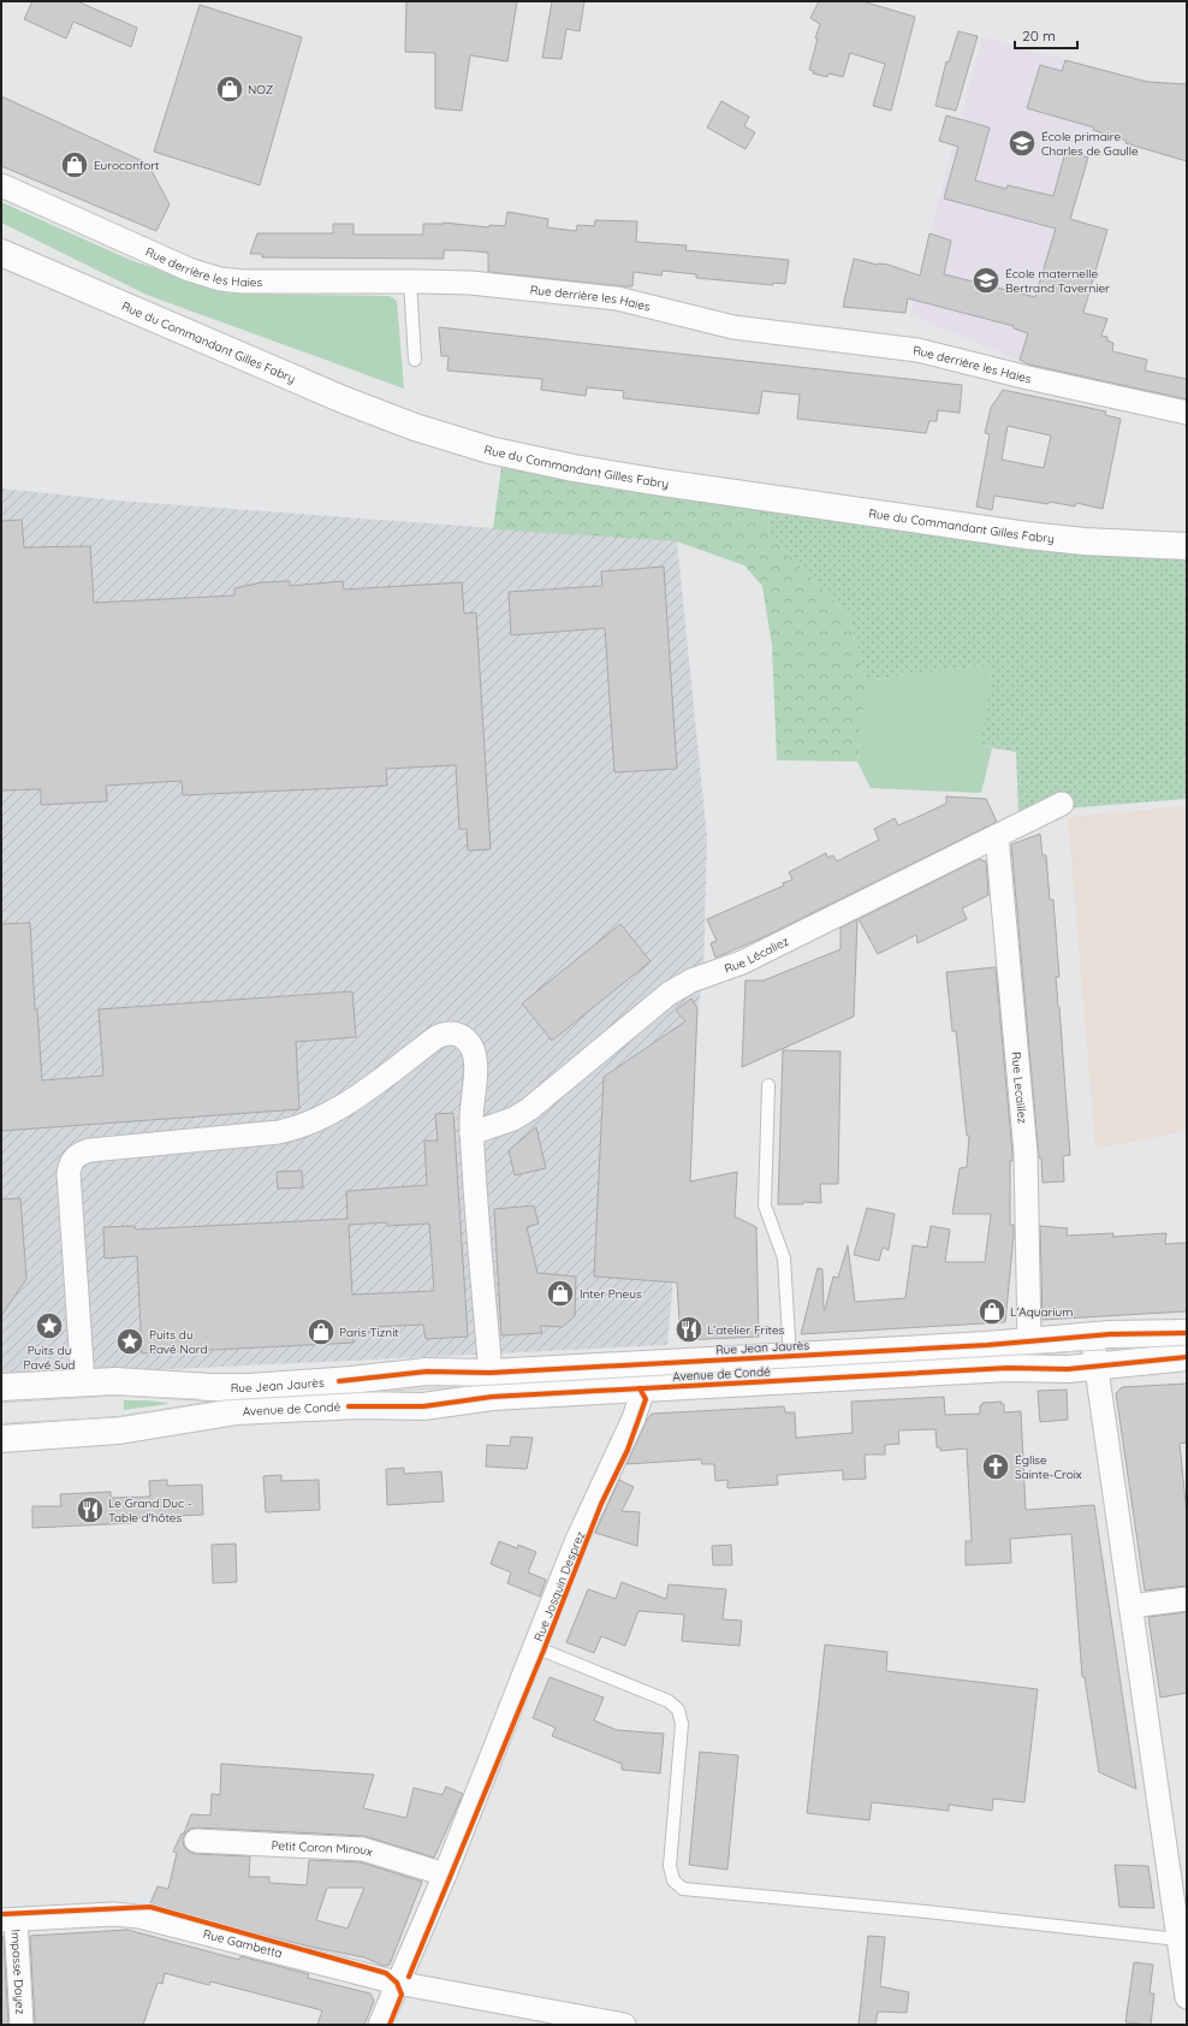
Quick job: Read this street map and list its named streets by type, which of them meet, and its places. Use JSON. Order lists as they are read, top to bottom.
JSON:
{
  "streets": {
    "main road": ["Rue du Commandant Gilles Fabry", "Rue Jean Jaurès", "Avenue de Condé"],
    "street": [
      "Rue derrière les Haies",
      "Rue Lécaliez",
      "Rue Lecaillez",
      "Rue Josquin Desprez",
      "Petit Coron Miroux",
      "Rue Gambetta",
      "Impasse Dayez"
    ]
  },
  "crossings": [
    ["Rue Lécaliez", "Rue Lecaillez"],
    ["Rue Lecaillez", "Rue Jean Jaurès"],
    ["Rue Jean Jaurès", "Avenue de Condé"],
    ["Rue Jean Jaurès", "Rue Josquin Desprez"],
    ["Avenue de Condé", "Rue Josquin Desprez"],
    ["Rue Josquin Desprez", "Petit Coron Miroux"],
    ["Rue Josquin Desprez", "Rue Gambetta"],
    ["Rue Gambetta", "Impasse Dayez"]
  ],
  "places": {
    "shop": [
      "NOZ",
      "Euroconfort",
      "Inter Pneus",
      "L'Aquarium",
      "Paris Tiznit"
    ],
    "school or university": ["École primaire Charles de Gaulle", "École maternelle Bertrand Tavernier"],
    "place": ["Puits du Pavé Sud", "Puits du Pavé Nord"],
    "restaurant": ["L’atelier Frites", "Le Grand Duc - Table d'hôtes"],
    "church": ["Église Sainte-Croix"]
  },
  "scale_bar": "20 m"
}
